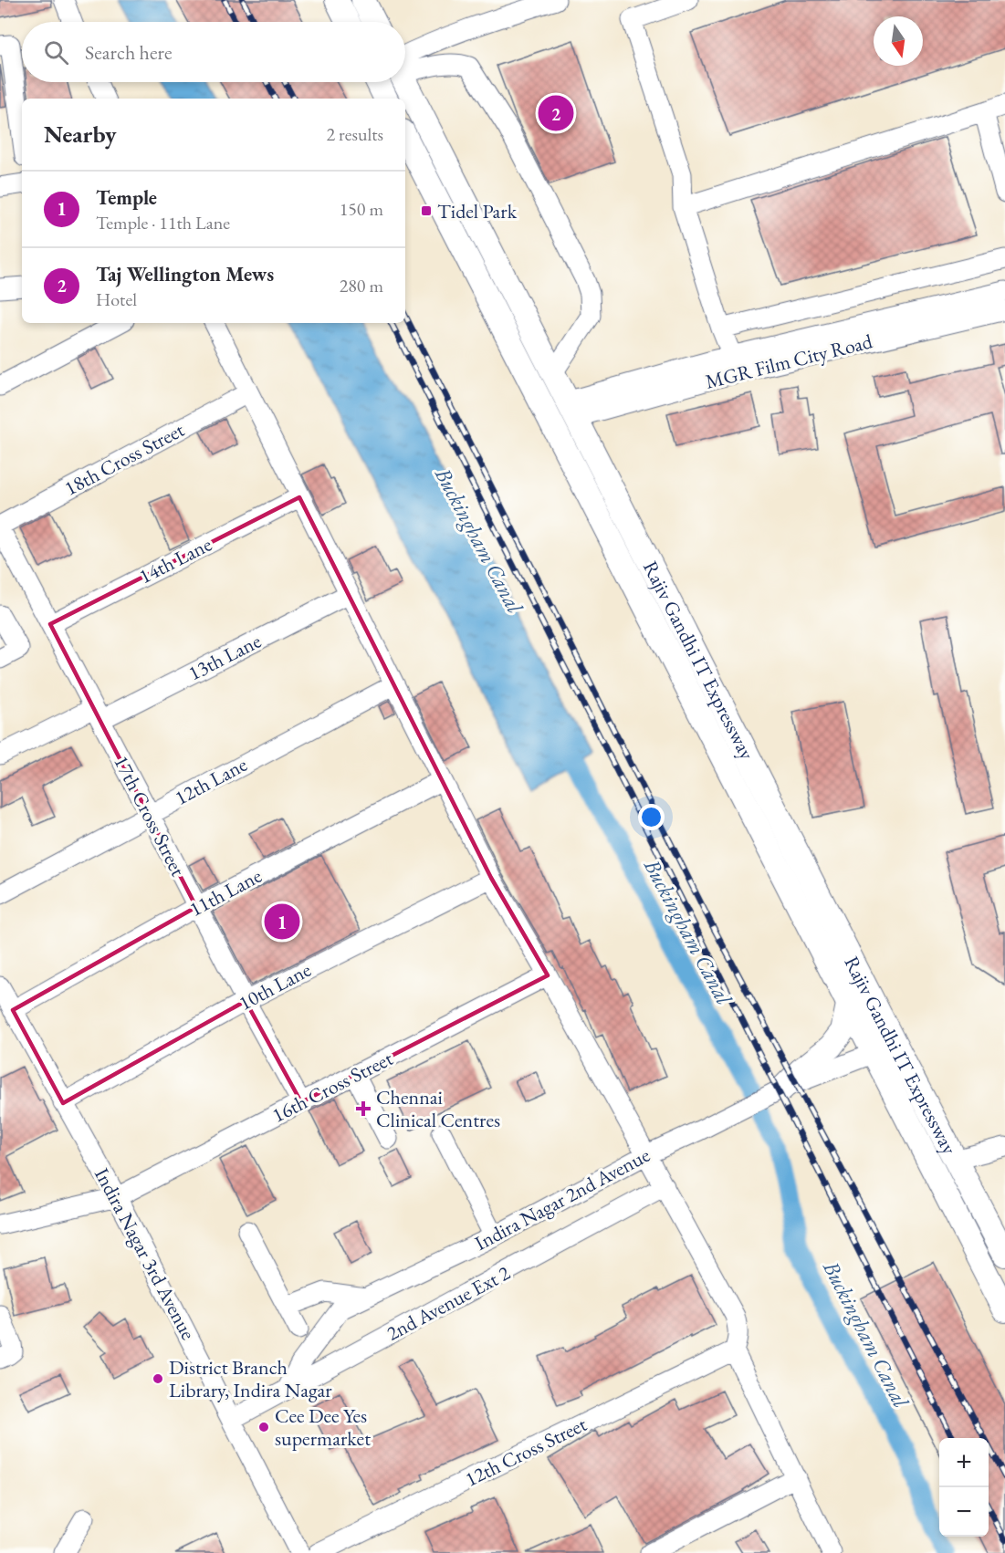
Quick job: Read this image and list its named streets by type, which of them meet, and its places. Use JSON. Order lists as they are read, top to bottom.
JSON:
{
  "streets": {
    "main road": ["Rajiv Gandhi IT Expressway"],
    "street": [
      "MGR Film City Road",
      "18th Cross Street",
      "14th Lane",
      "13th Lane",
      "12th Lane",
      "17th Cross Street",
      "11th Lane",
      "10th Lane",
      "16th Cross Street",
      "Indira Nagar 2nd Avenue",
      "Indira Nagar 3rd Avenue",
      "2nd Avenue Ext 2",
      "12th Cross Street"
    ]
  },
  "crossings": [
    ["MGR Film City Road", "Rajiv Gandhi IT Expressway"],
    ["18th Cross Street", "17th Cross Street"],
    ["14th Lane", "17th Cross Street"],
    ["13th Lane", "17th Cross Street"],
    ["Rajiv Gandhi IT Expressway", "Indira Nagar 2nd Avenue"],
    ["12th Lane", "17th Cross Street"],
    ["17th Cross Street", "11th Lane"],
    ["17th Cross Street", "10th Lane"],
    ["17th Cross Street", "16th Cross Street"],
    ["11th Lane", "Indira Nagar 3rd Avenue"],
    ["10th Lane", "Indira Nagar 3rd Avenue"],
    ["16th Cross Street", "Indira Nagar 3rd Avenue"],
    ["Indira Nagar 2nd Avenue", "2nd Avenue Ext 2"],
    ["Indira Nagar 3rd Avenue", "2nd Avenue Ext 2"]
  ],
  "water": ["Buckingham Canal"],
  "places": {
    "transit": ["Tidel Park"],
    "health": ["Chennai Clinical Centres"],
    "other": ["District Branch Library, Indira Nagar", "Cee Dee Yes supermarket"]
  },
  "north": "bottom",
  "page": {
    "search": "Search here",
    "pins": ["2", "1"],
    "heading": ["Nearby", "2 results"],
    "list": [
      {
        "mark": "1",
        "name": "Temple",
        "note": "Temple · 11th Lane",
        "value": "150 m"
      },
      {
        "mark": "2",
        "name": "Taj Wellington Mews",
        "note": "Hotel",
        "value": "280 m"
      }
    ],
    "map_buttons": ["+", "−"]
  }
}
